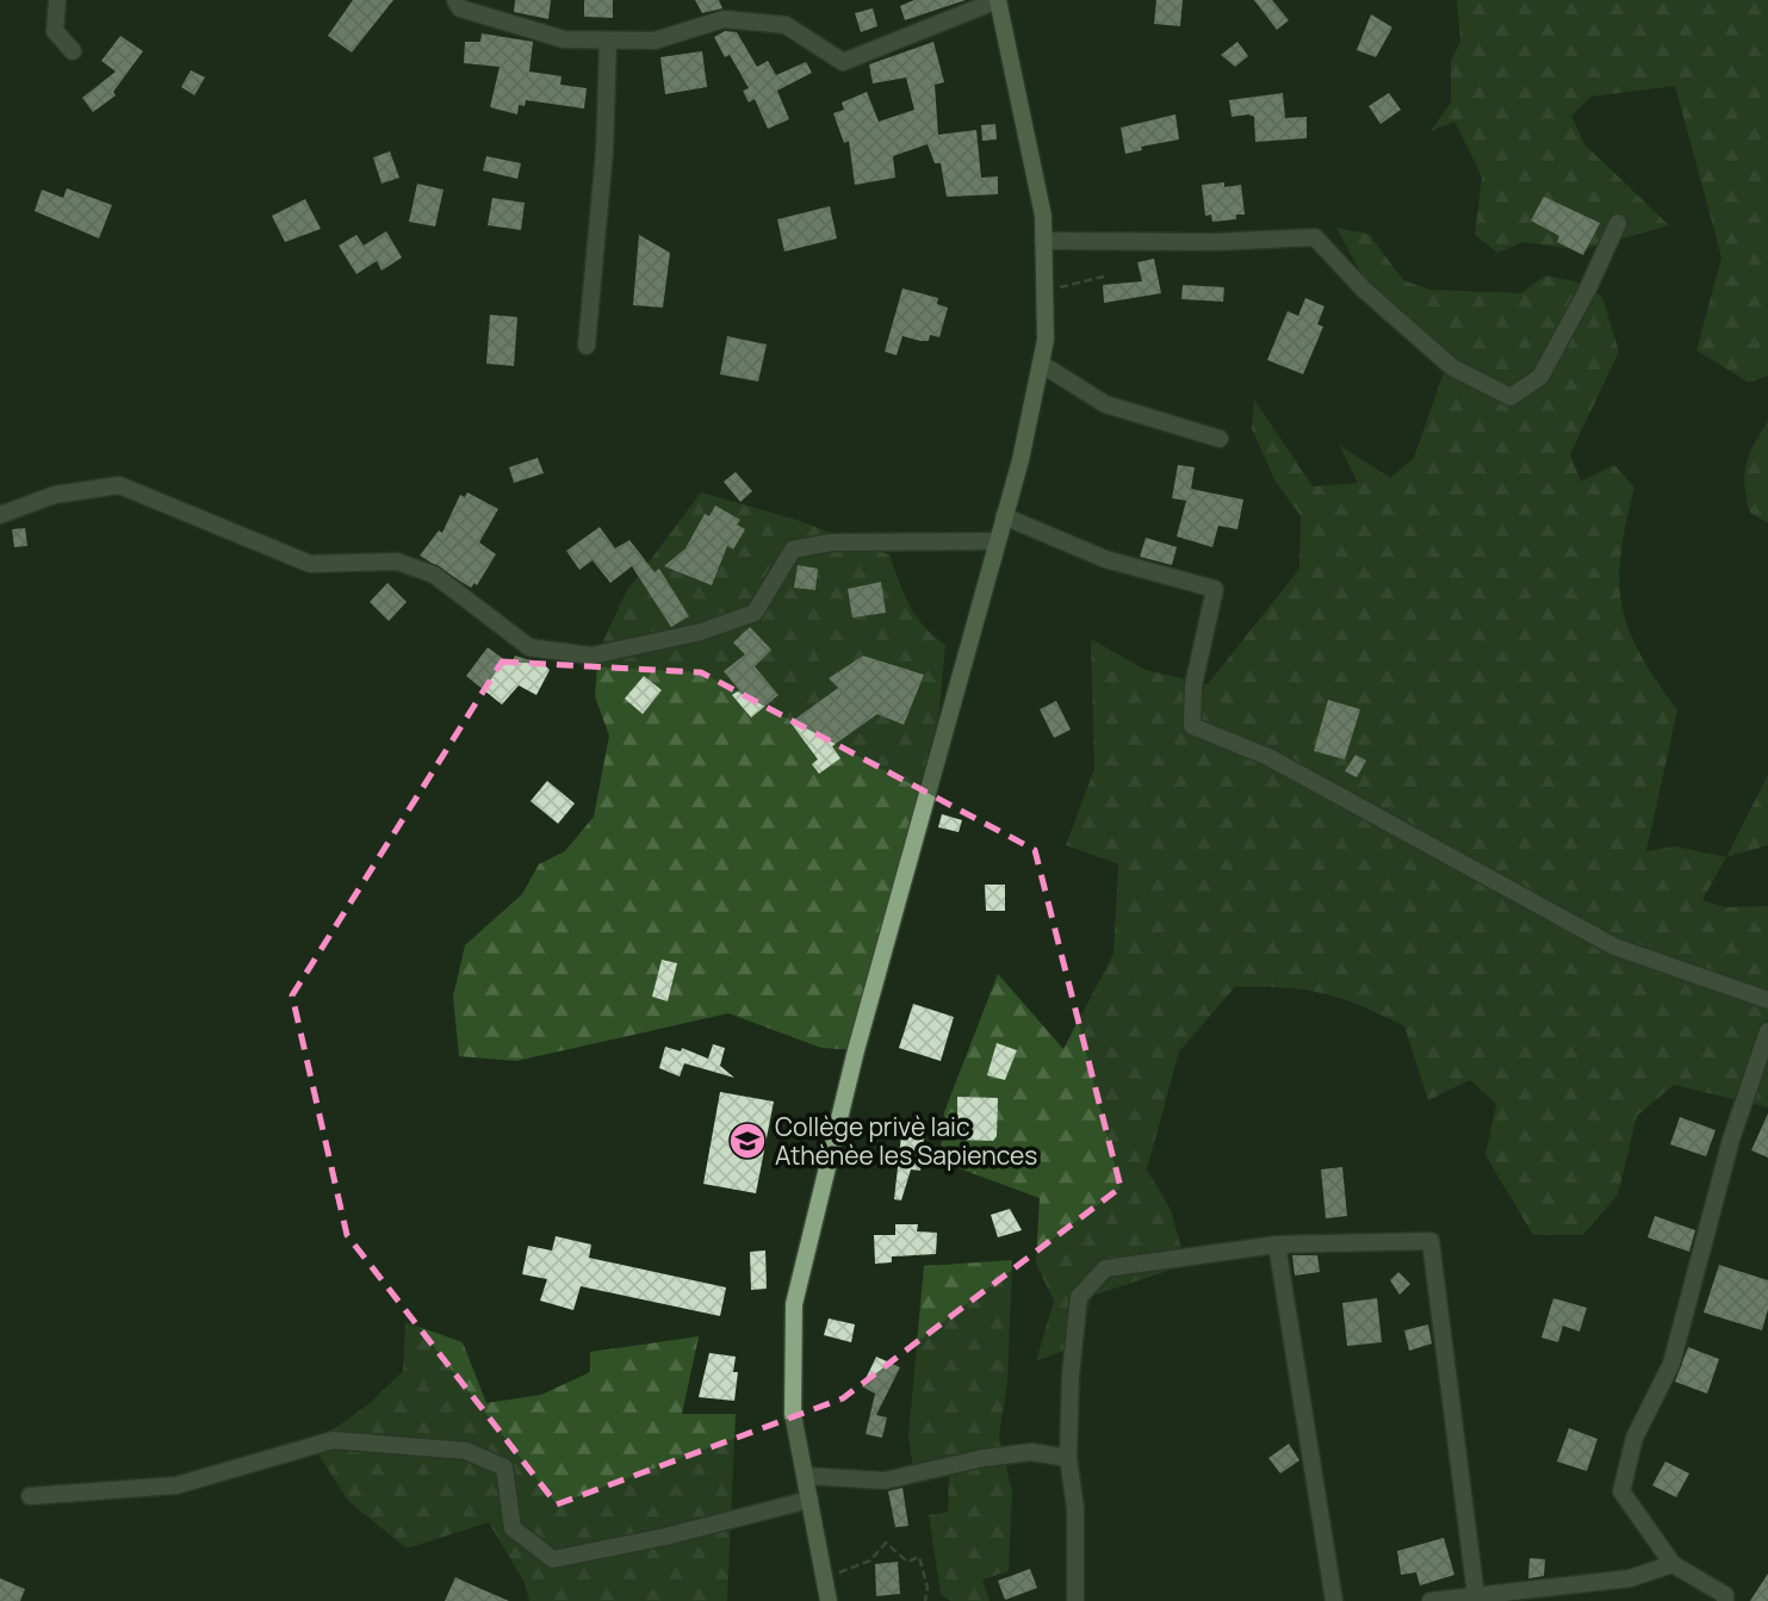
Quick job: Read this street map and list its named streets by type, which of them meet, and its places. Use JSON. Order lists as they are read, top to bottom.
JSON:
{
  "places": {
    "school or university": ["Collège privè laic Athènèe les Sapiences"]
  }
}
